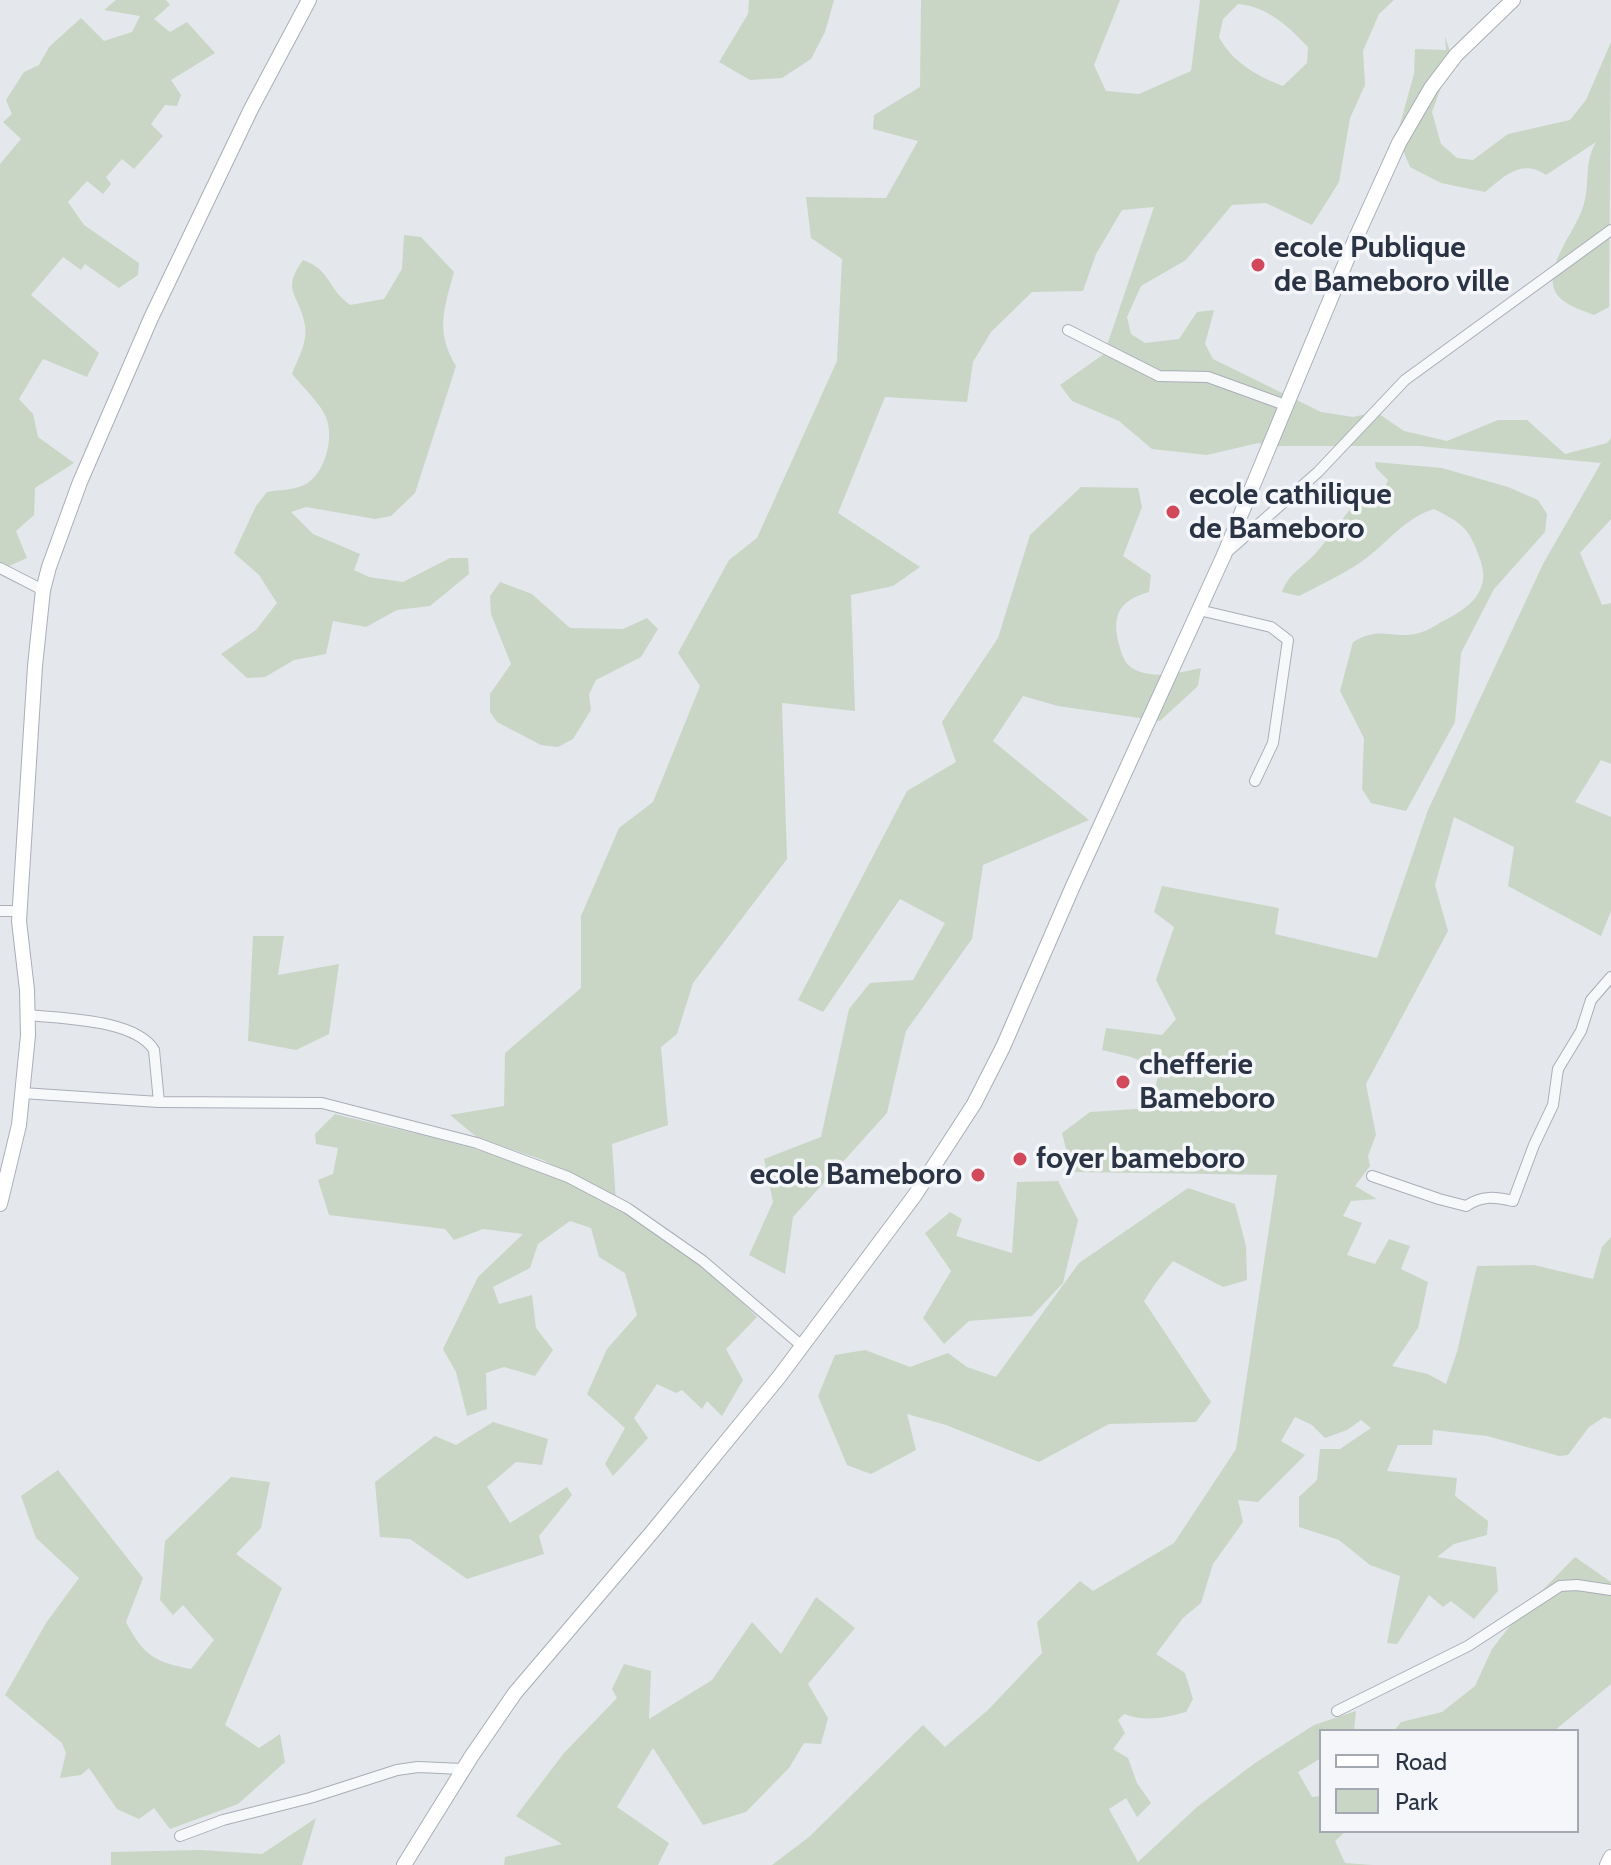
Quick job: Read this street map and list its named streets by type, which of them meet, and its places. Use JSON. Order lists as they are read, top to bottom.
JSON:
{
  "places": [
    "ecole Publique de Bameboro ville",
    "ecole cathilique de Bameboro",
    "chefferie Bameboro",
    "foyer bameboro",
    "ecole Bameboro"
  ],
  "legend": ["Road", "Park"]
}
